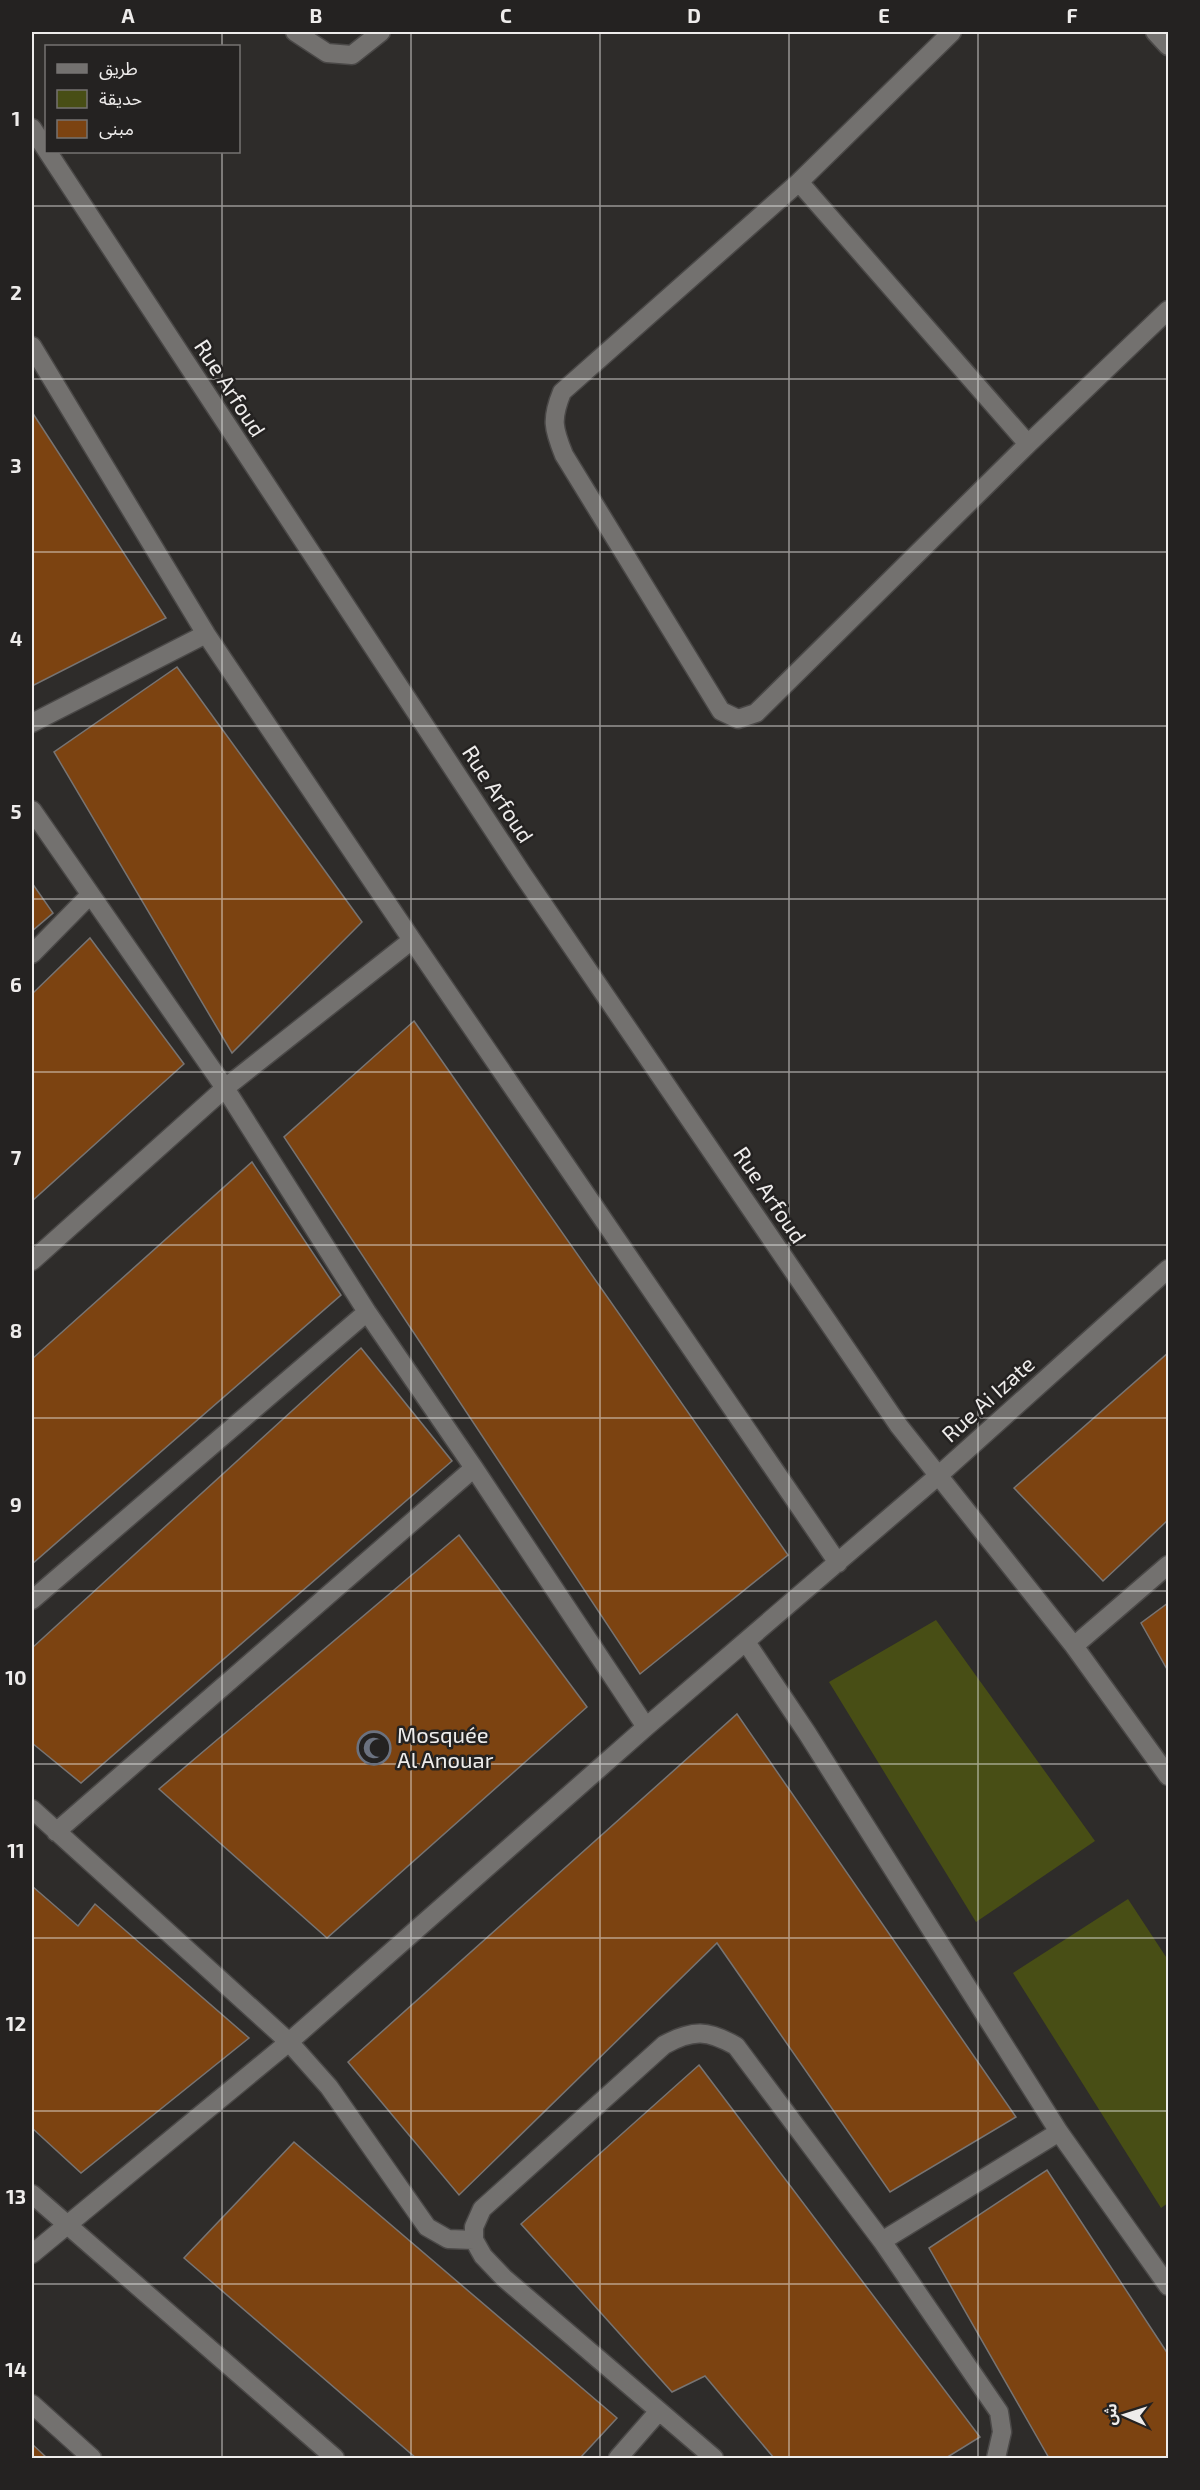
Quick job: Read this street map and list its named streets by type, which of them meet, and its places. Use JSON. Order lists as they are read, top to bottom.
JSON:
{
  "streets": {
    "street": ["Rue Arfoud", "Rue Ai Izate"]
  },
  "crossings": [
    ["Rue Arfoud", "Rue Ai Izate"]
  ],
  "places": {
    "mosque": ["Mosquée Al Anouar"]
  },
  "legend": ["طريق", "حديقة", "مبنى"],
  "north": "left",
  "grid": {
    "columns": [
      "A",
      "B",
      "C",
      "D",
      "E",
      "F"
    ],
    "rows": [
      "1",
      "2",
      "3",
      "4",
      "5",
      "6",
      "7",
      "8",
      "9",
      "10",
      "11",
      "12",
      "13",
      "14"
    ]
  }
}
